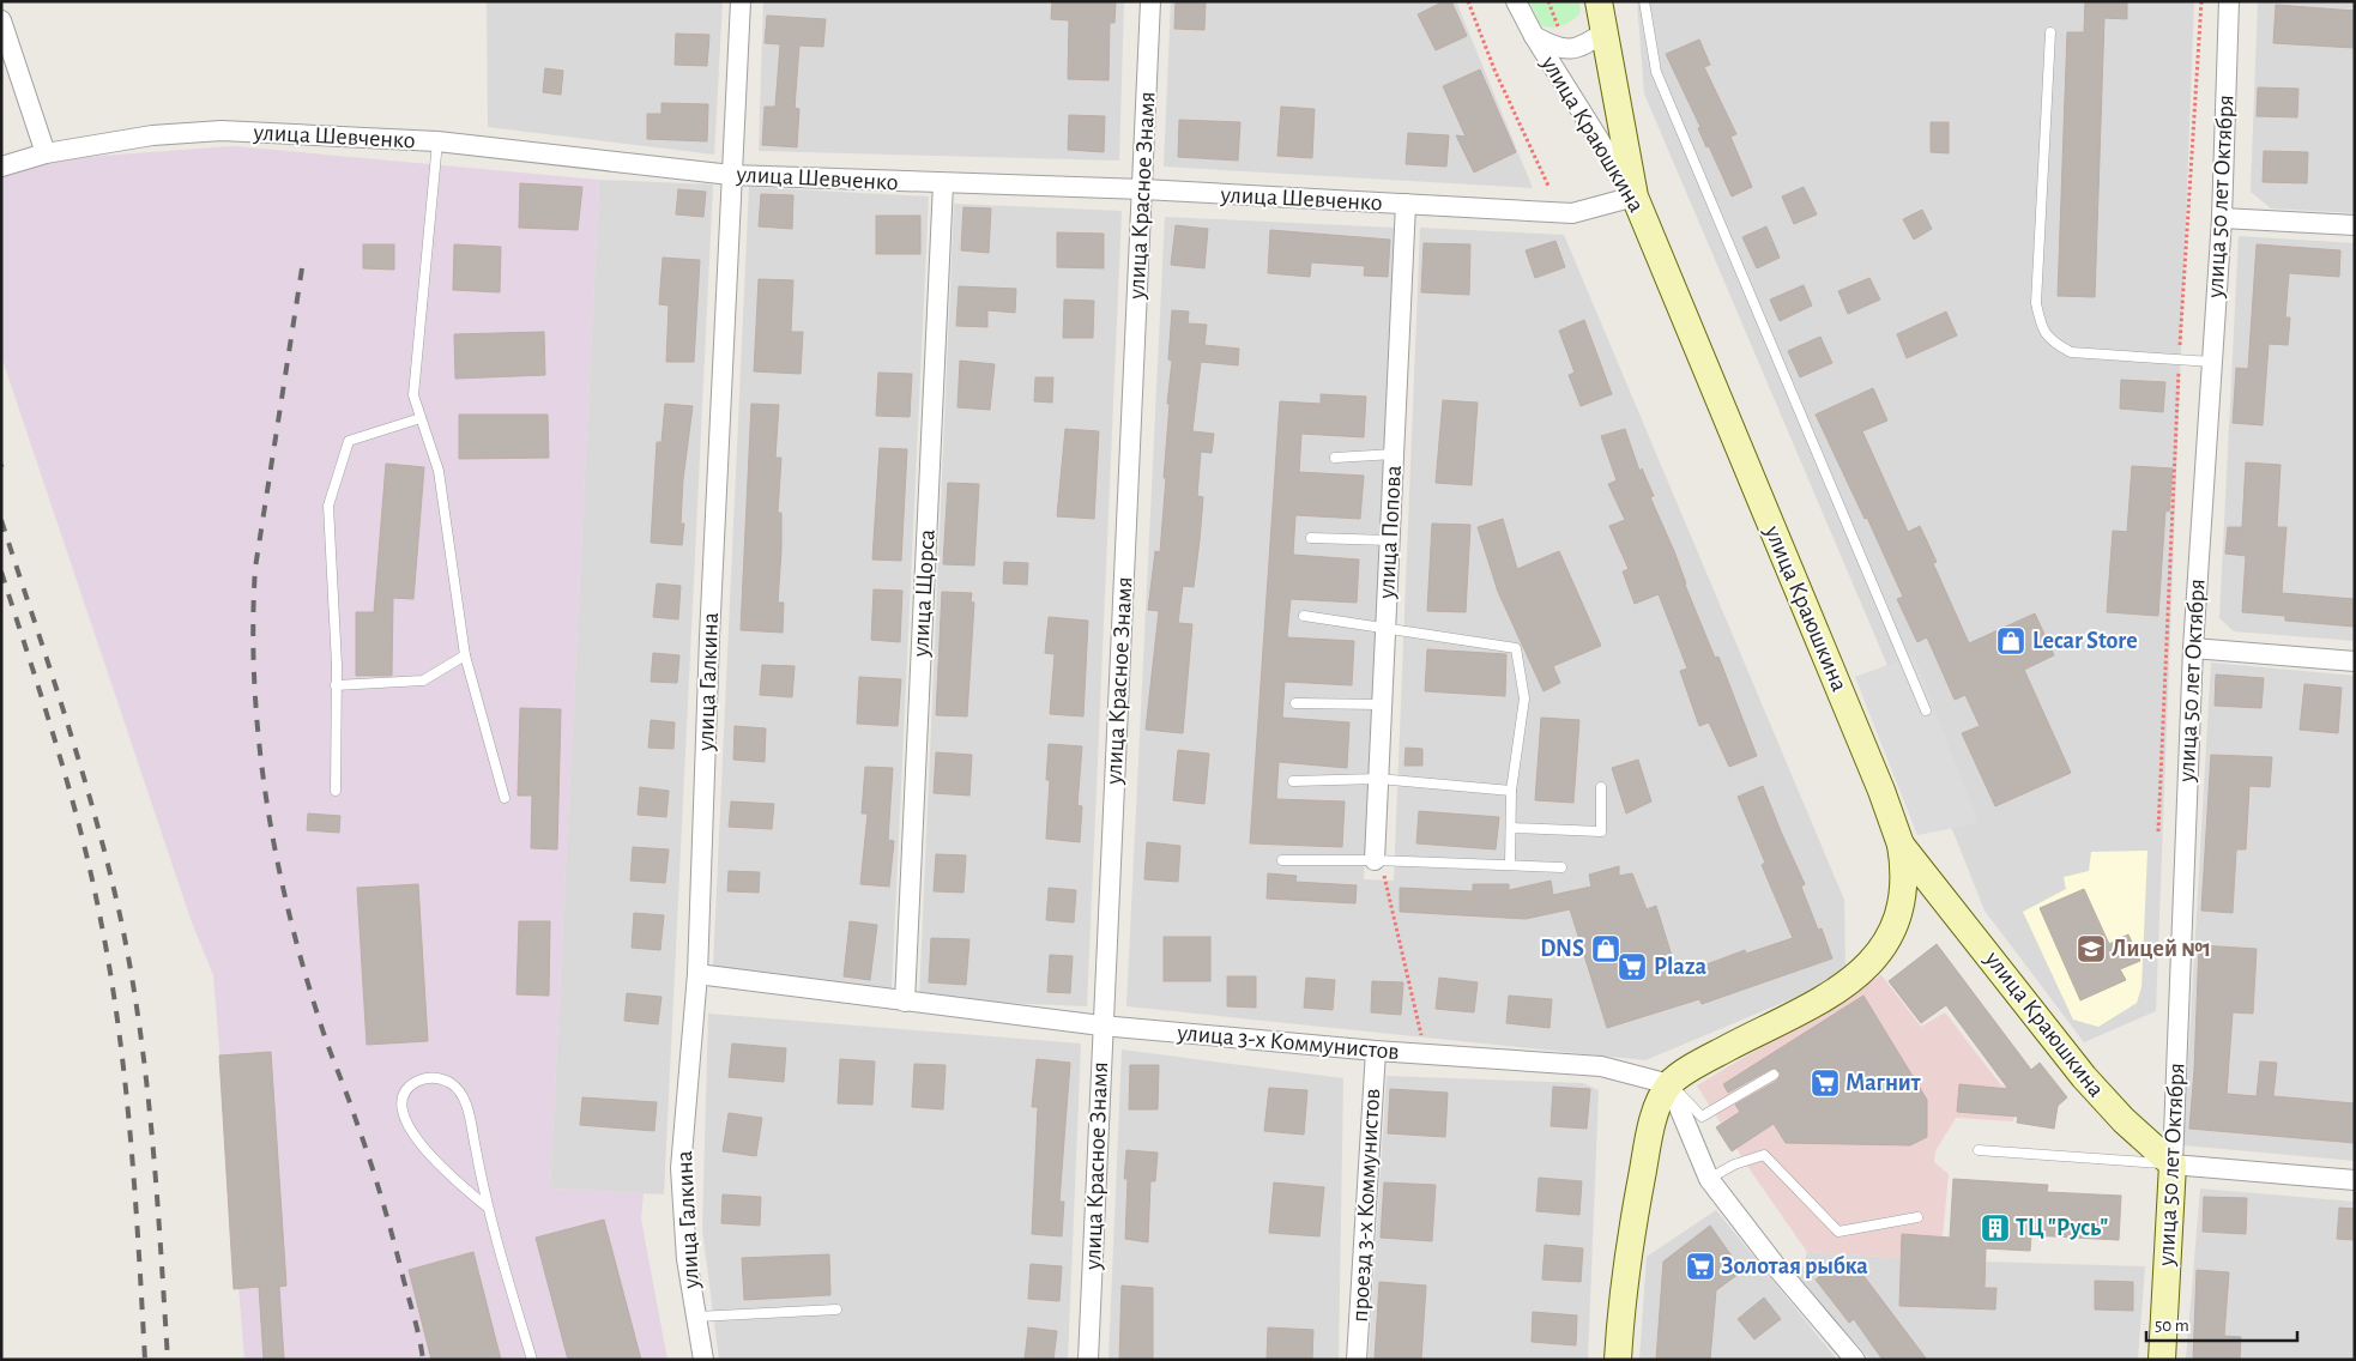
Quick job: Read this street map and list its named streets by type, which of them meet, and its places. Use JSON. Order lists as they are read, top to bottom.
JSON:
{
  "streets": {
    "main road": ["улица Краюшкина", "улица 50 лет Октября"],
    "street": [
      "улица Шевченко",
      "улица Красное Знамя",
      "улица Попова",
      "улица Щорса",
      "улица Галкина",
      "улица 3-х Коммунистов",
      "проезд 3-х Коммунистов"
    ]
  },
  "crossings": [
    ["улица Краюшкина", "улица Шевченко"],
    ["улица Краюшкина", "улица 50 лет Октября"],
    ["улица Шевченко", "улица Красное Знамя"],
    ["улица Шевченко", "улица Попова"],
    ["улица Шевченко", "улица Щорса"],
    ["улица Шевченко", "улица Галкина"],
    ["улица Красное Знамя", "улица 3-х Коммунистов"],
    ["улица Щорса", "улица 3-х Коммунистов"],
    ["улица Галкина", "улица 3-х Коммунистов"],
    ["улица 3-х Коммунистов", "проезд 3-х Коммунистов"]
  ],
  "places": {
    "shop": ["Lecar Store", "DNS"],
    "school or university": ["Лицей №1"],
    "supermarket": ["Plaza", "Магнит", "Золотая рыбка"],
    "building": ["ТЦ \"Русь\""]
  },
  "scale_bar": "50 m"
}
